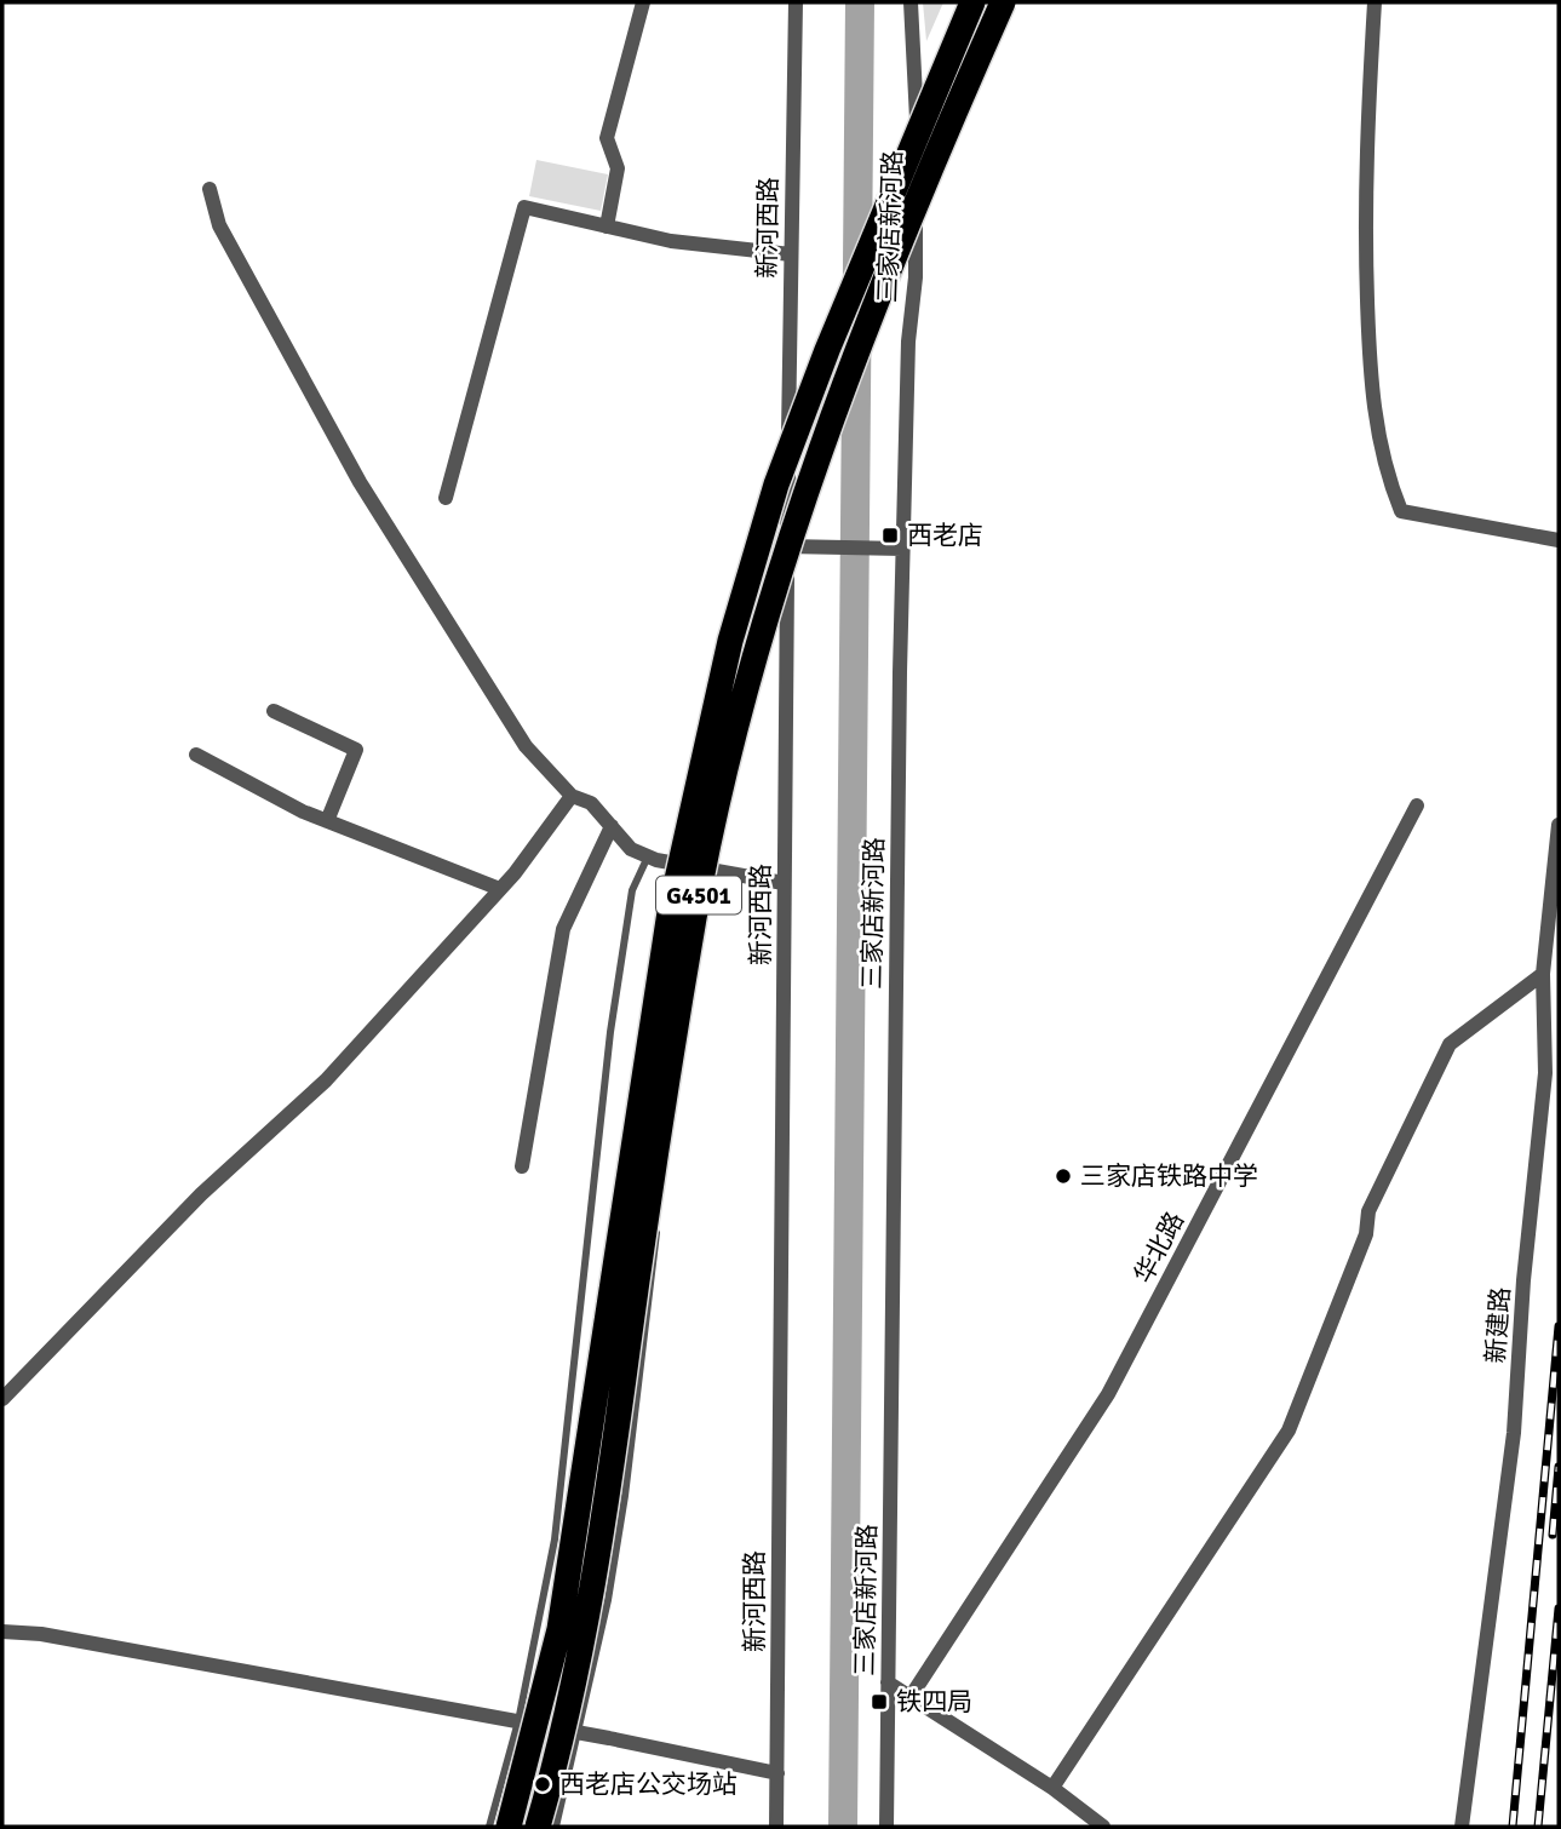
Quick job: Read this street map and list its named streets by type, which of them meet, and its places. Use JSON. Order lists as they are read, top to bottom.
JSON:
{
  "streets": {
    "highway": ["G4501"],
    "street": [
      "三家店新河路",
      "新河西路",
      "华北路",
      "新建路"
    ]
  },
  "places": {
    "transit": ["西老店", "铁四局"],
    "other": ["三家店铁路中学", "西老店公交场站"]
  }
}
